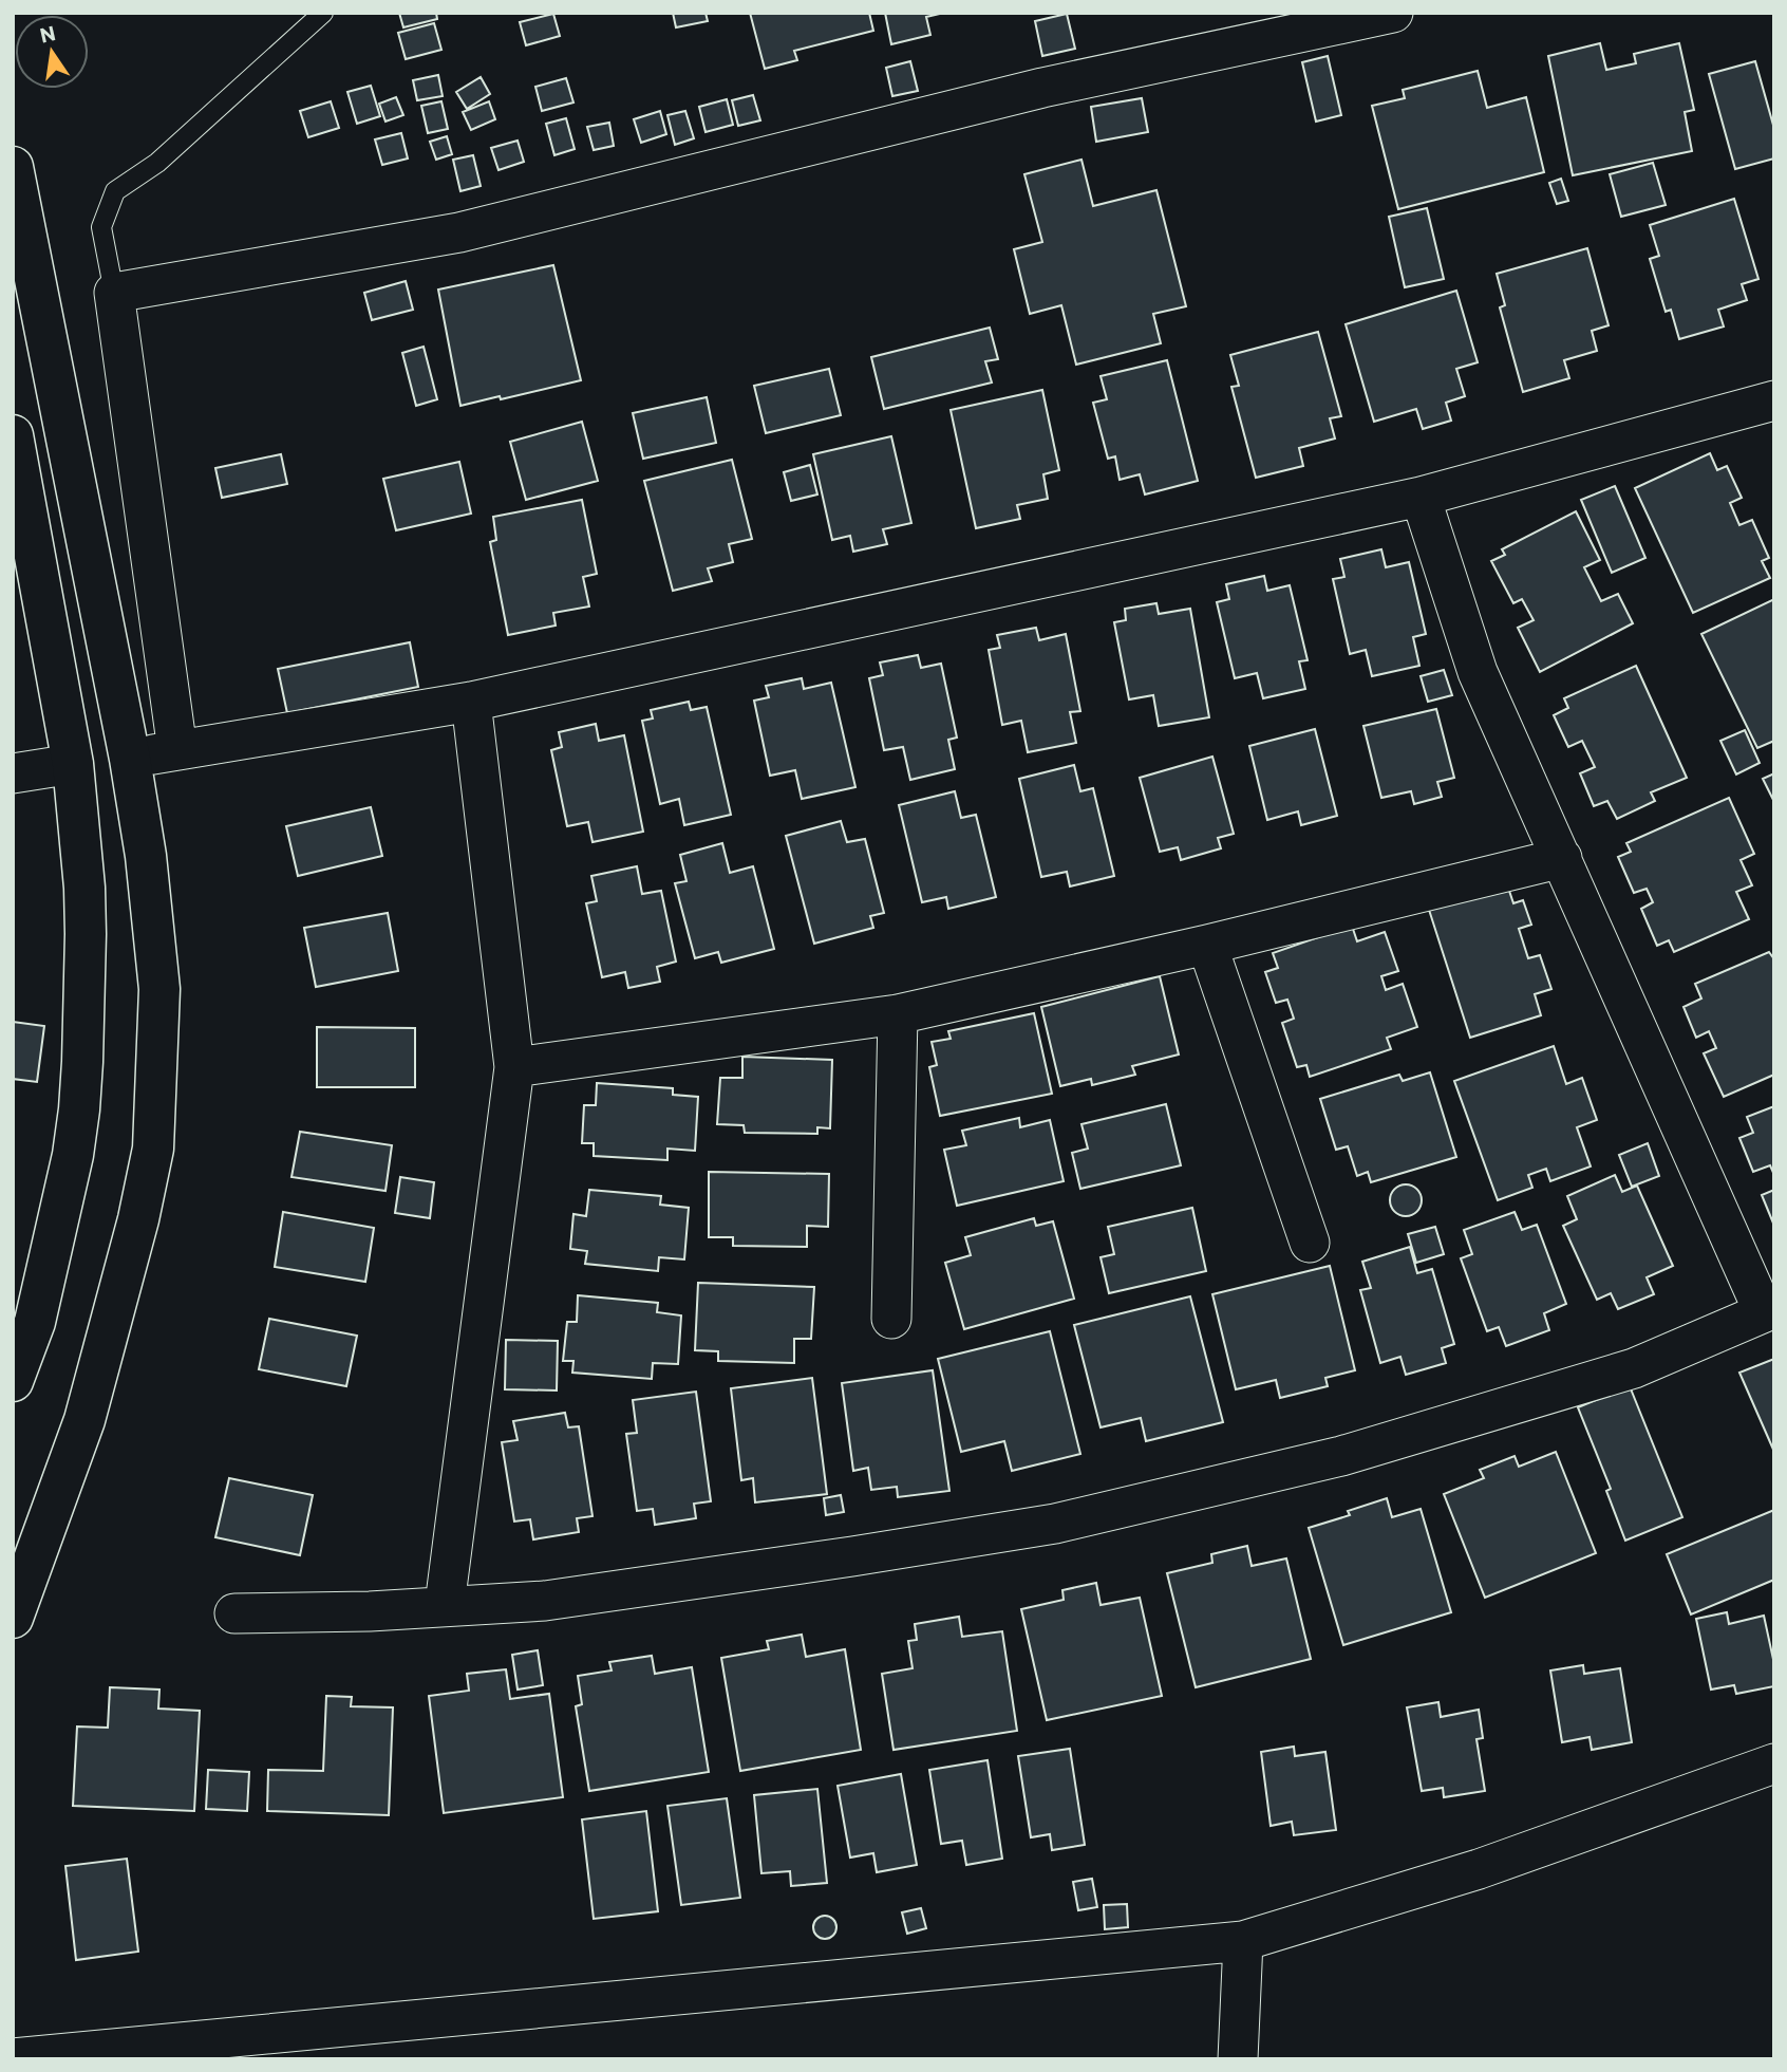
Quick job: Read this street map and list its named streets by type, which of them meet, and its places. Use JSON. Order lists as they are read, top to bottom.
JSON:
{
  "north": "top"
}
